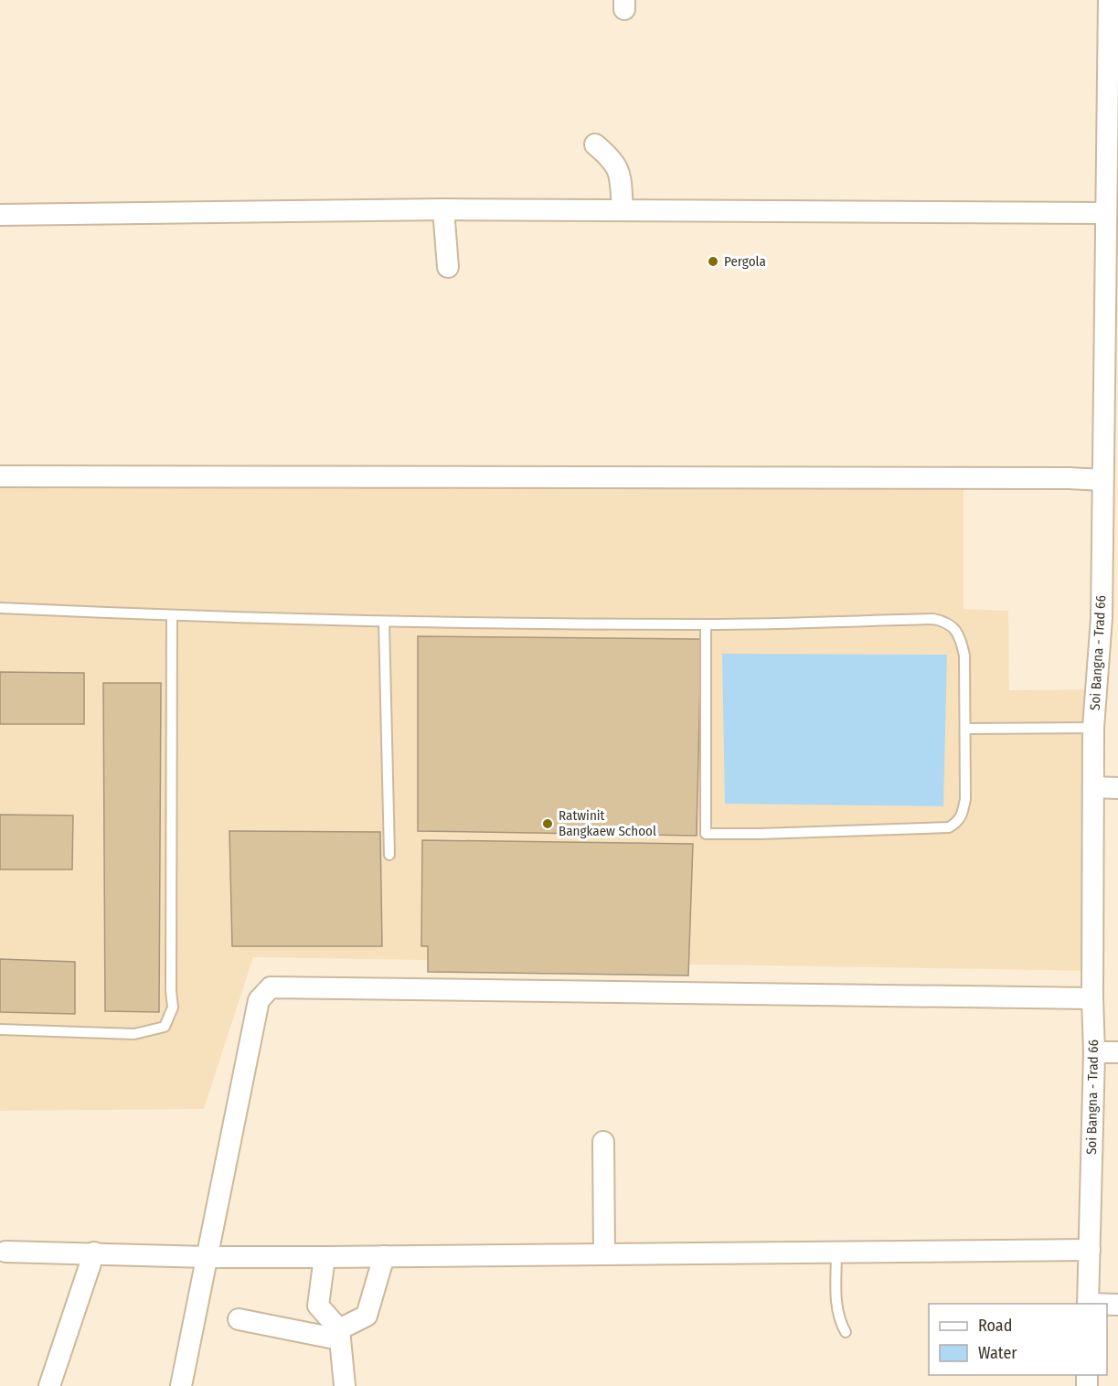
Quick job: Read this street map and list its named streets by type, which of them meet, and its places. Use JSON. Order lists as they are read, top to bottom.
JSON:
{
  "streets": {
    "street": ["Soi Bangna - Trad 66"]
  },
  "places": ["Pergola", "Ratwinit Bangkaew School"],
  "legend": ["Road", "Water"]
}
